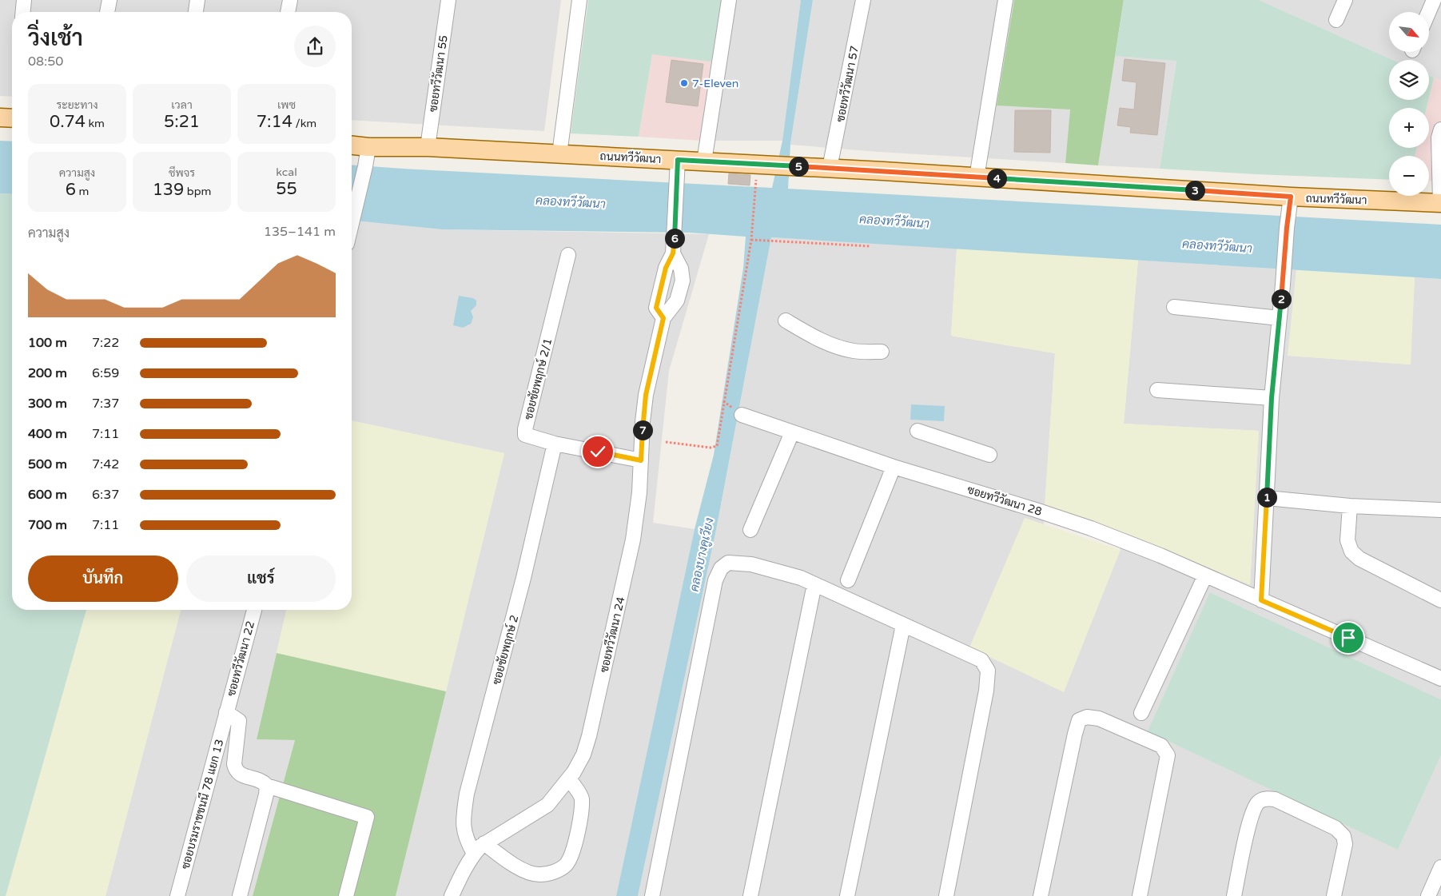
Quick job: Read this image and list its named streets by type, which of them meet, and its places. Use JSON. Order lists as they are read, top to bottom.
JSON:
{
  "streets": {
    "main road": ["ถนนทวีวัฒนา"],
    "street": [
      "ซอยทวีวัฒนา 55",
      "ซอยทวีวัฒนา 57",
      "ซอยชัยพฤกษ์ 2/1",
      "ซอยทวีวัฒนา 28",
      "ซอยทวีวัฒนา 24",
      "ซอยชัยพฤกษ์ 2",
      "ซอยทวีวัฒนา 22",
      "ซอยบรมราชชนนี 78 แยก 13"
    ]
  },
  "crossings": [
    ["ซอยทวีวัฒนา 55", "ถนนทวีวัฒนา"],
    ["ซอยทวีวัฒนา 57", "ถนนทวีวัฒนา"],
    ["ซอยชัยพฤกษ์ 2/1", "ซอยทวีวัฒนา 24"],
    ["ซอยชัยพฤกษ์ 2/1", "ซอยชัยพฤกษ์ 2"],
    ["ซอยทวีวัฒนา 24", "ซอยชัยพฤกษ์ 2"],
    ["ซอยทวีวัฒนา 22", "ซอยบรมราชชนนี 78 แยก 13"]
  ],
  "water": ["คลองทวีวัฒนา", "คลองบางคูเวียง"],
  "places": ["7-Eleven"],
  "north": "bottom right",
  "page": {
    "map_buttons": ["+", "−"],
    "heading": ["วิ่งเช้า", "08:50"],
    "stats": [
      ["ระยะทาง", "0.74 km"],
      ["เวลา", "5:21"],
      ["เพซ", "7:14 /km"],
      ["ความสูง", "6 m"],
      ["ชีพจร", "139 bpm"],
      ["kcal", "55"]
    ],
    "pins": [
      "5",
      "4",
      "3",
      "6",
      "2",
      "7",
      "1"
    ],
    "chart": ["ความสูง", "135–141 m"],
    "list": [
      {
        "name": "100 m",
        "note": "7:22"
      },
      {
        "name": "200 m",
        "note": "6:59"
      },
      {
        "name": "300 m",
        "note": "7:37"
      },
      {
        "name": "400 m",
        "note": "7:11"
      },
      {
        "name": "500 m",
        "note": "7:42"
      },
      {
        "name": "600 m",
        "note": "6:37"
      },
      {
        "name": "700 m",
        "note": "7:11"
      }
    ],
    "buttons": ["บันทึก", "แชร์"]
  }
}
